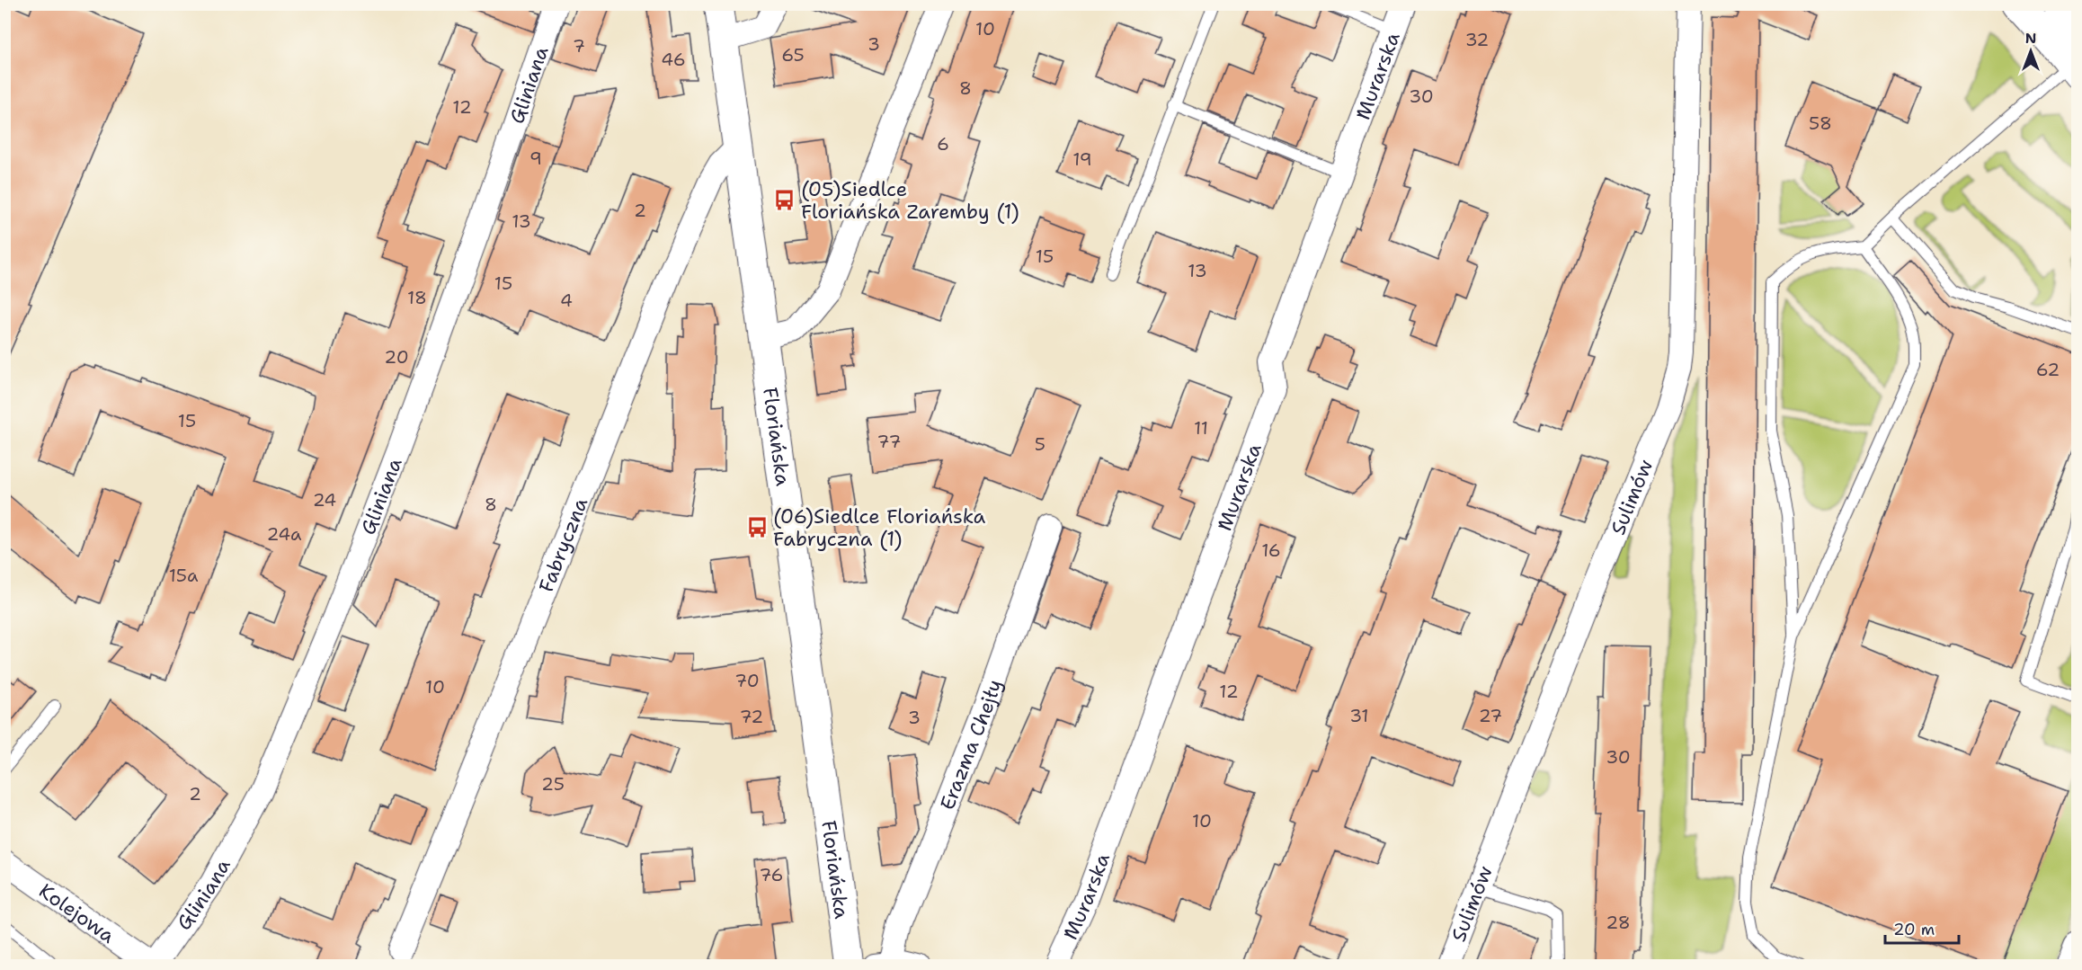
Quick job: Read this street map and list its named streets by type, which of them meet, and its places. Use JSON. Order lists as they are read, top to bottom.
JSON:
{
  "streets": {
    "street": [
      "Murarska",
      "Gliniana",
      "Floriańska",
      "Sulimów",
      "Fabryczna",
      "Erazma Chejły",
      "Kolejowa"
    ]
  },
  "crossings": [
    ["Gliniana", "Kolejowa"],
    ["Floriańska", "Fabryczna"]
  ],
  "places": {
    "bus stop": ["(05)Siedlce Floriańska Zaremby (1)", "(06)Siedlce Floriańska Fabryczna (1)"]
  },
  "house_numbers": [
    "10",
    "32",
    "3",
    "7",
    "65",
    "46",
    "8",
    "30",
    "12",
    "58",
    "6",
    "9",
    "19",
    "2",
    "13",
    "15",
    "13",
    "15",
    "18",
    "4",
    "20",
    "62",
    "15",
    "11",
    "77",
    "5",
    "24",
    "8",
    "24a",
    "16",
    "15a",
    "70",
    "10",
    "12",
    "31",
    "27",
    "72",
    "3",
    "30",
    "25",
    "2",
    "10",
    "76",
    "28"
  ],
  "scale_bar": "20 m",
  "north": "top"
}
